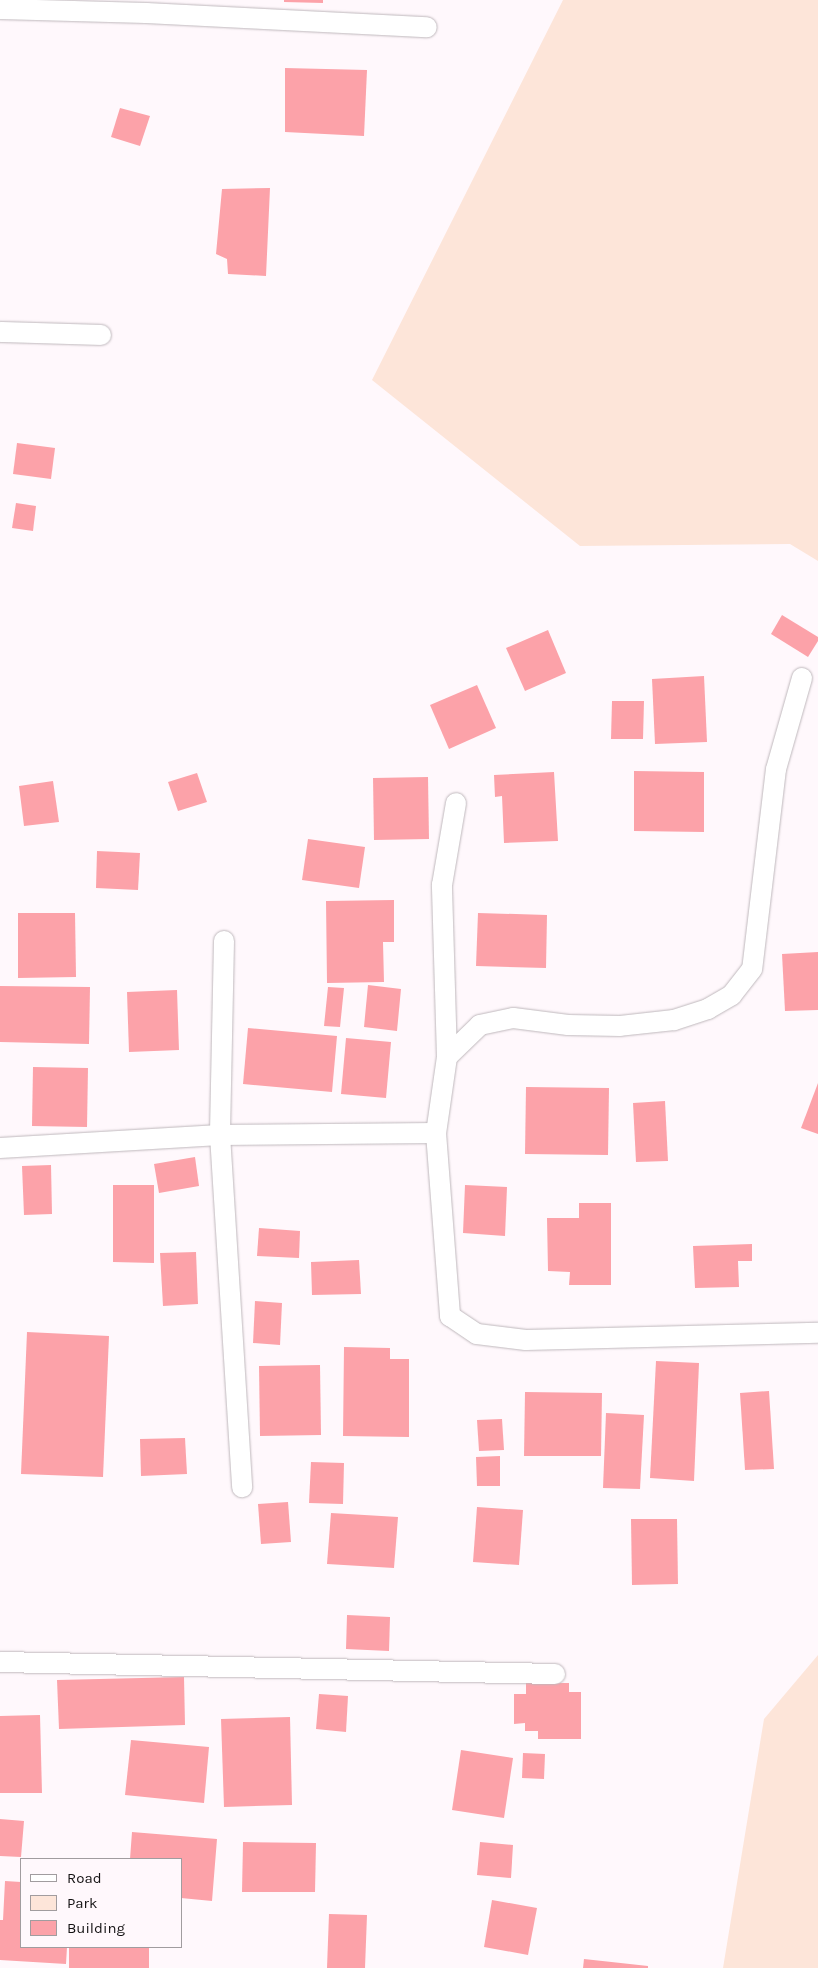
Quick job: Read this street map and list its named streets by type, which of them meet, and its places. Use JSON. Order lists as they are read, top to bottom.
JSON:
{
  "legend": ["Road", "Park", "Building"]
}
